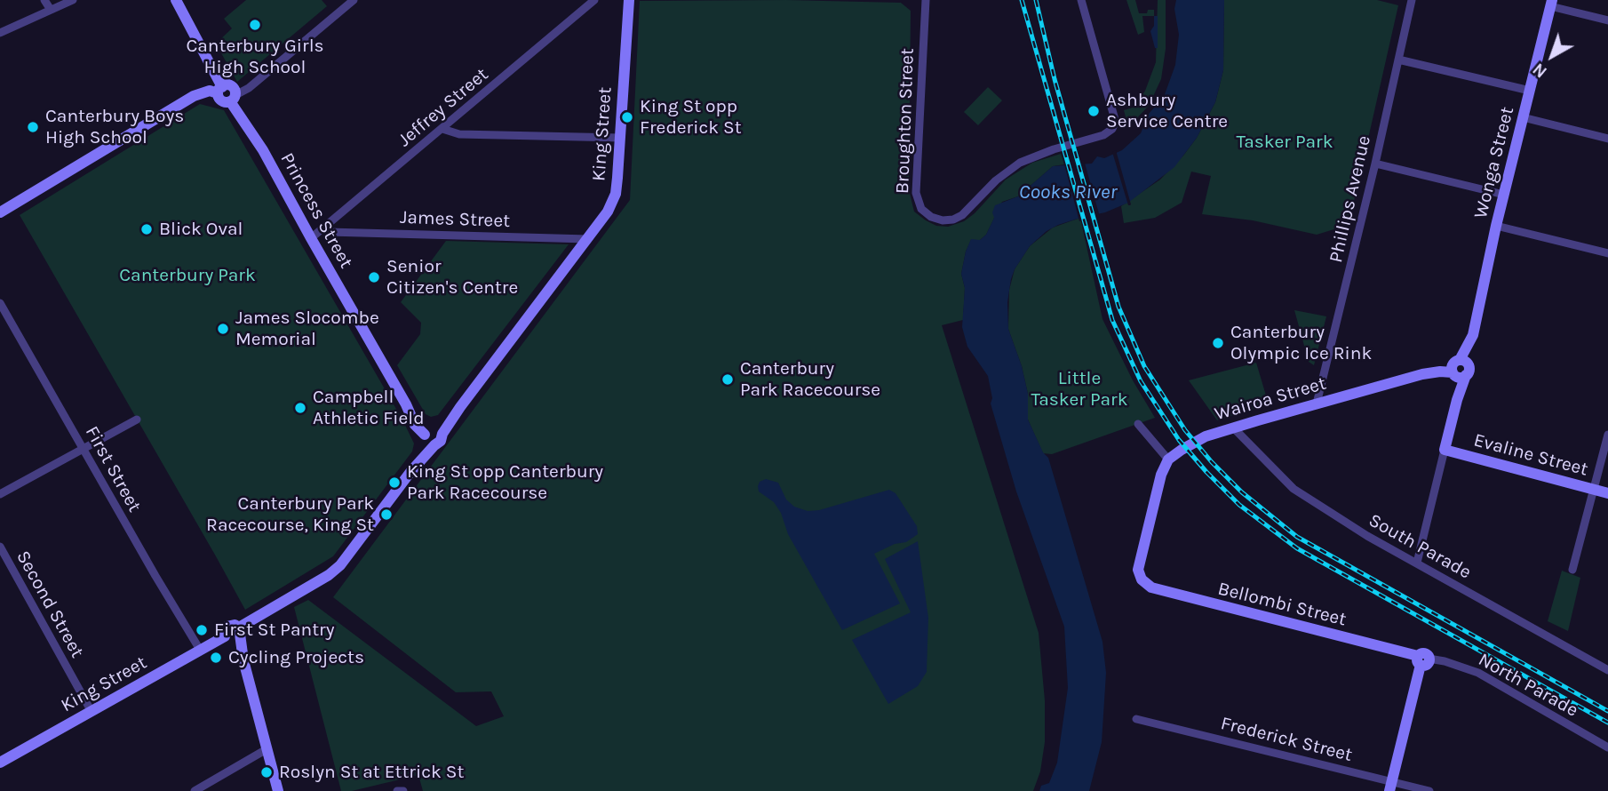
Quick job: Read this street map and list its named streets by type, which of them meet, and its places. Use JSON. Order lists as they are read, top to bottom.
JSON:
{
  "streets": {
    "street": [
      "Jeffrey Street",
      "Broughton Street",
      "King Street",
      "Wonga Street",
      "Phillips Avenue",
      "Princess Street",
      "James Street",
      "Wairoa Street",
      "Evaline Street",
      "First Street",
      "South Parade",
      "Second Street",
      "Bellombi Street",
      "North Parade",
      "Frederick Street"
    ]
  },
  "crossings": [
    ["Jeffrey Street", "Princess Street"],
    ["Jeffrey Street", "James Street"],
    ["King Street", "Princess Street"],
    ["King Street", "James Street"],
    ["King Street", "First Street"],
    ["King Street", "Second Street"],
    ["Wonga Street", "Wairoa Street"],
    ["Wonga Street", "Evaline Street"],
    ["Wonga Street", "South Parade"],
    ["Phillips Avenue", "Wairoa Street"],
    ["Wairoa Street", "South Parade"],
    ["Wairoa Street", "Bellombi Street"],
    ["Bellombi Street", "North Parade"]
  ],
  "water": ["Cooks River"],
  "parks": ["Tasker Park", "Canterbury Park", "Little Tasker Park"],
  "places": [
    "Canterbury Girls High School",
    "Ashbury Service Centre",
    "King St opp Frederick St",
    "Canterbury Boys High School",
    "Blick Oval",
    "Senior Citizen's Centre",
    "James Slocombe Memorial",
    "Canterbury Olympic Ice Rink",
    "Canterbury Park Racecourse",
    "Campbell Athletic Field",
    "King St opp Canterbury Park Racecourse",
    "Canterbury Park Racecourse, King St",
    "First St Pantry",
    "Cycling Projects",
    "Roslyn St at Ettrick St"
  ],
  "north": "bottom left"
}
